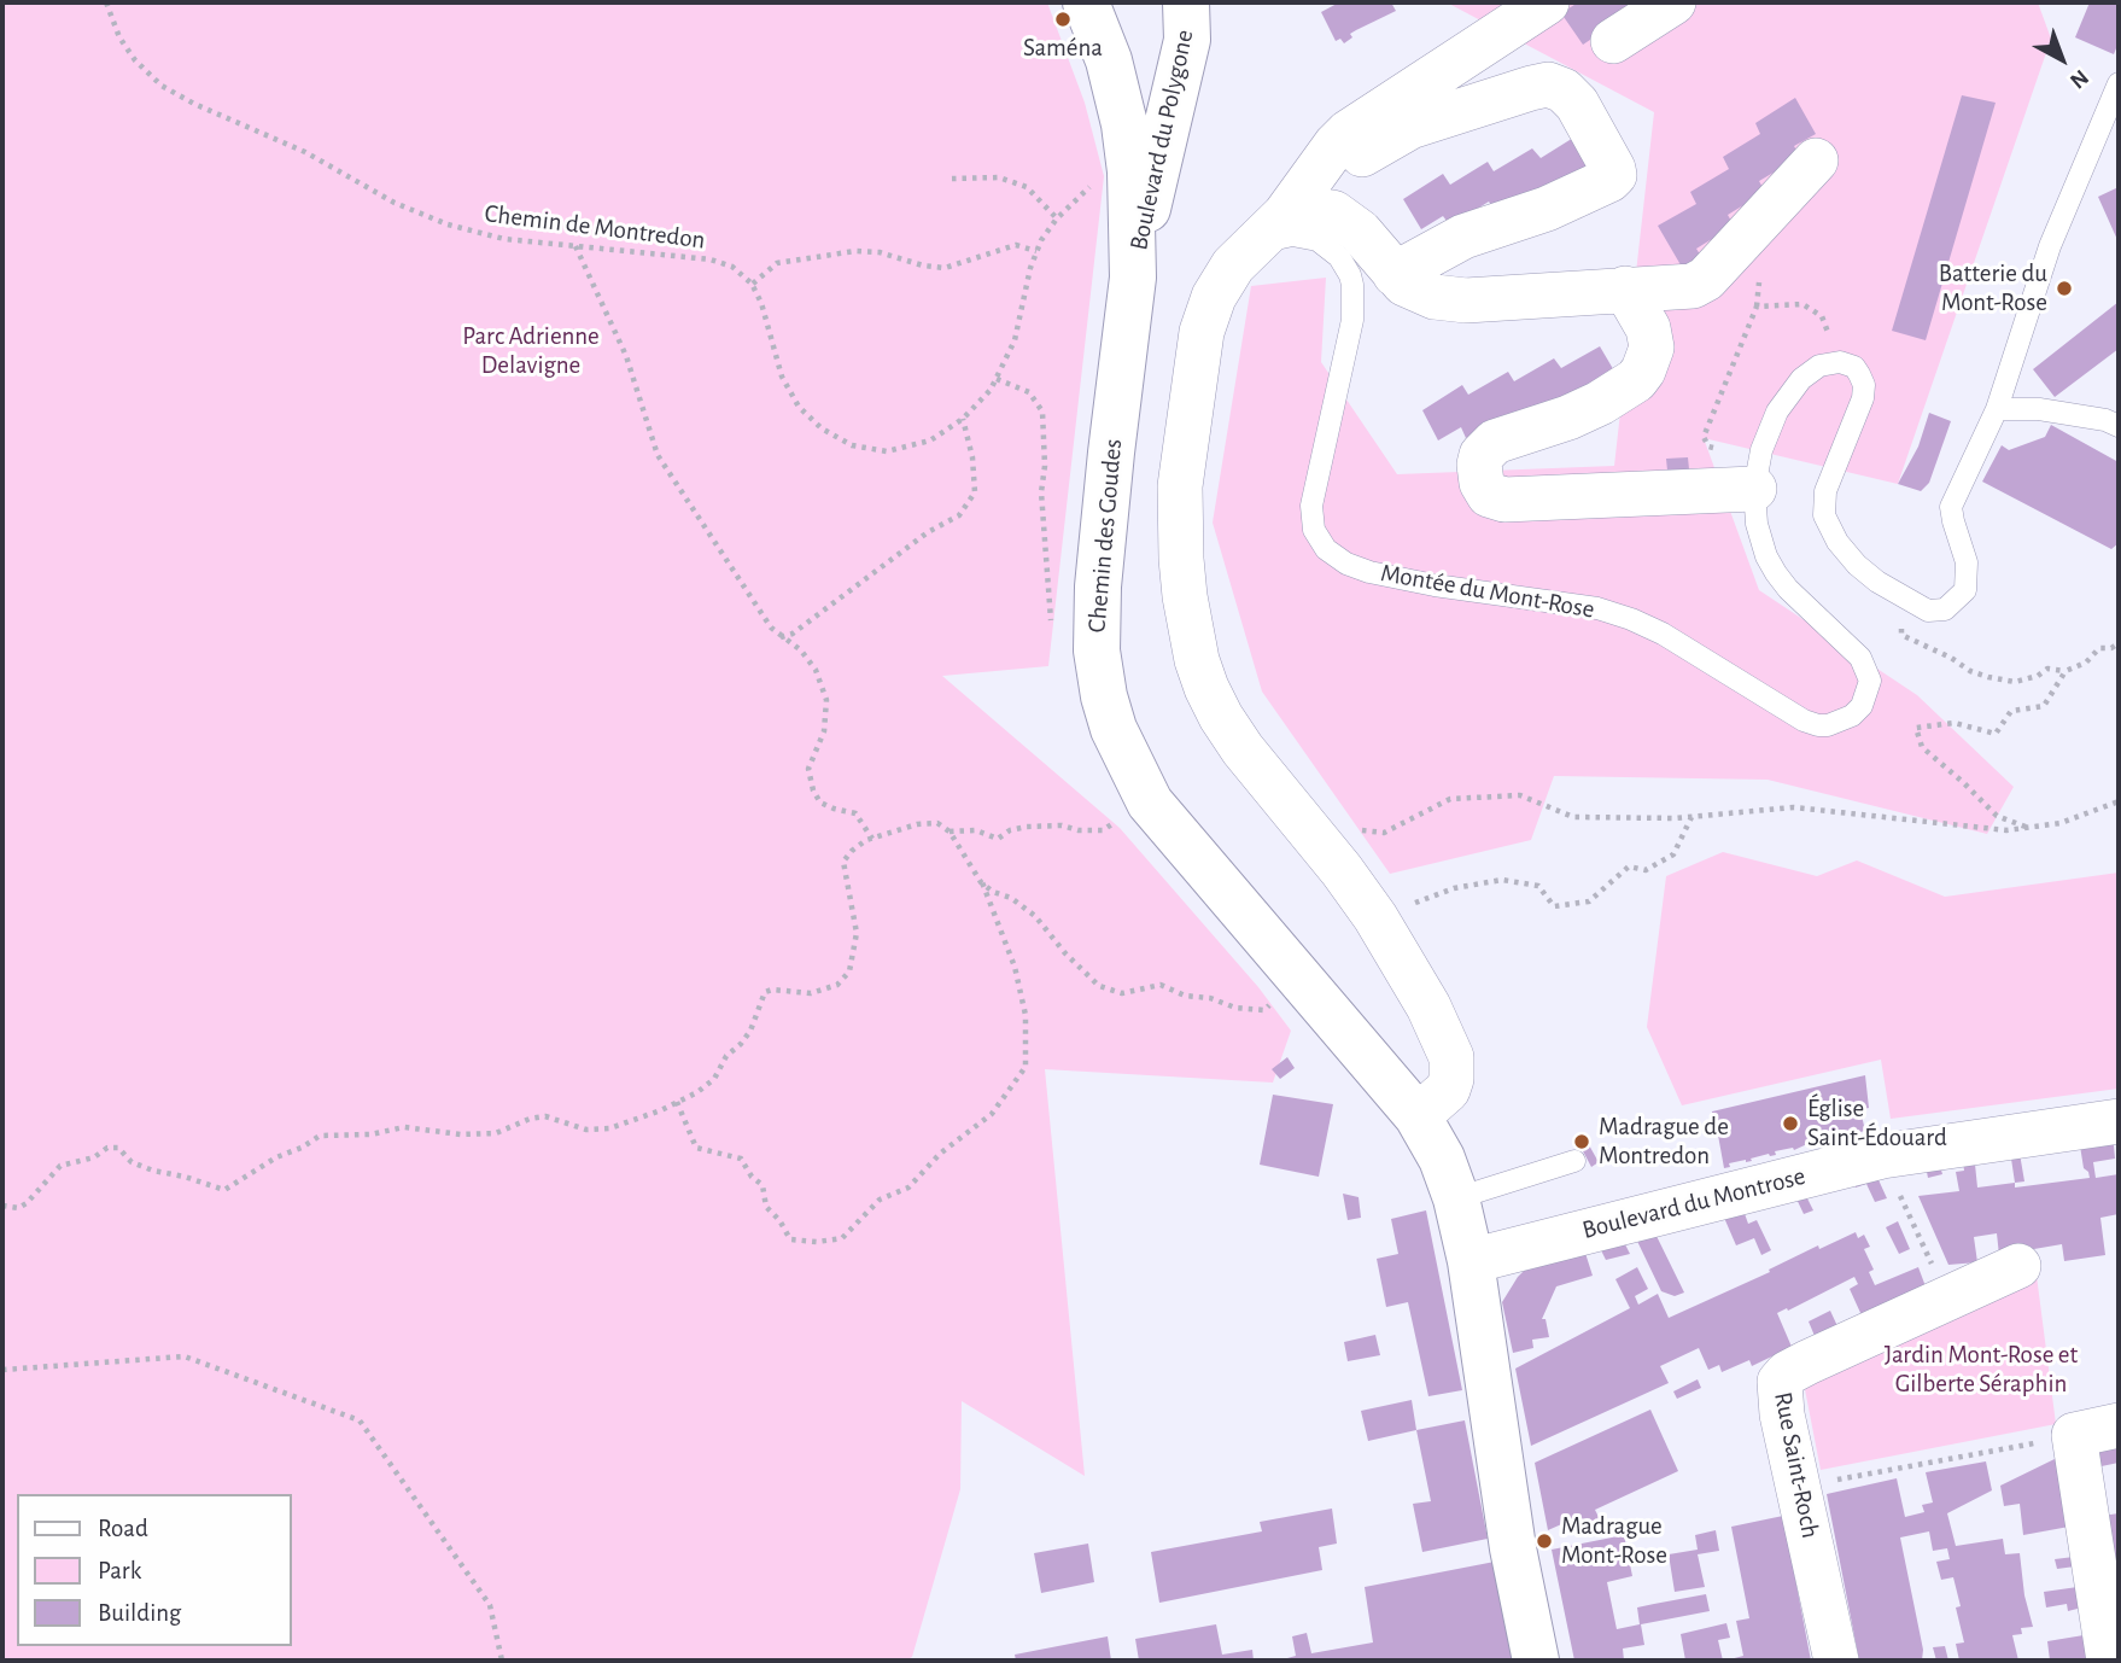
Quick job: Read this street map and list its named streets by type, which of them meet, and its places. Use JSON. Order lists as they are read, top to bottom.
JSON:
{
  "streets": {
    "street": [
      "Boulevard du Polygone",
      "Chemin des Goudes",
      "Montée du Mont-Rose",
      "Boulevard du Montrose",
      "Rue Saint-Roch"
    ],
    "path": ["Chemin de Montredon"]
  },
  "crossings": [
    ["Boulevard du Polygone", "Chemin des Goudes"],
    ["Chemin des Goudes", "Montée du Mont-Rose"],
    ["Chemin des Goudes", "Boulevard du Montrose"]
  ],
  "parks": ["Parc Adrienne Delavigne", "Jardin Mont-Rose et Gilberte Séraphin"],
  "places": [
    "Saména",
    "Batterie du Mont-Rose",
    "Église Saint-Édouard",
    "Madrague de Montredon",
    "Madrague Mont-Rose"
  ],
  "legend": ["Road", "Park", "Building"],
  "north": "bottom right"
}
